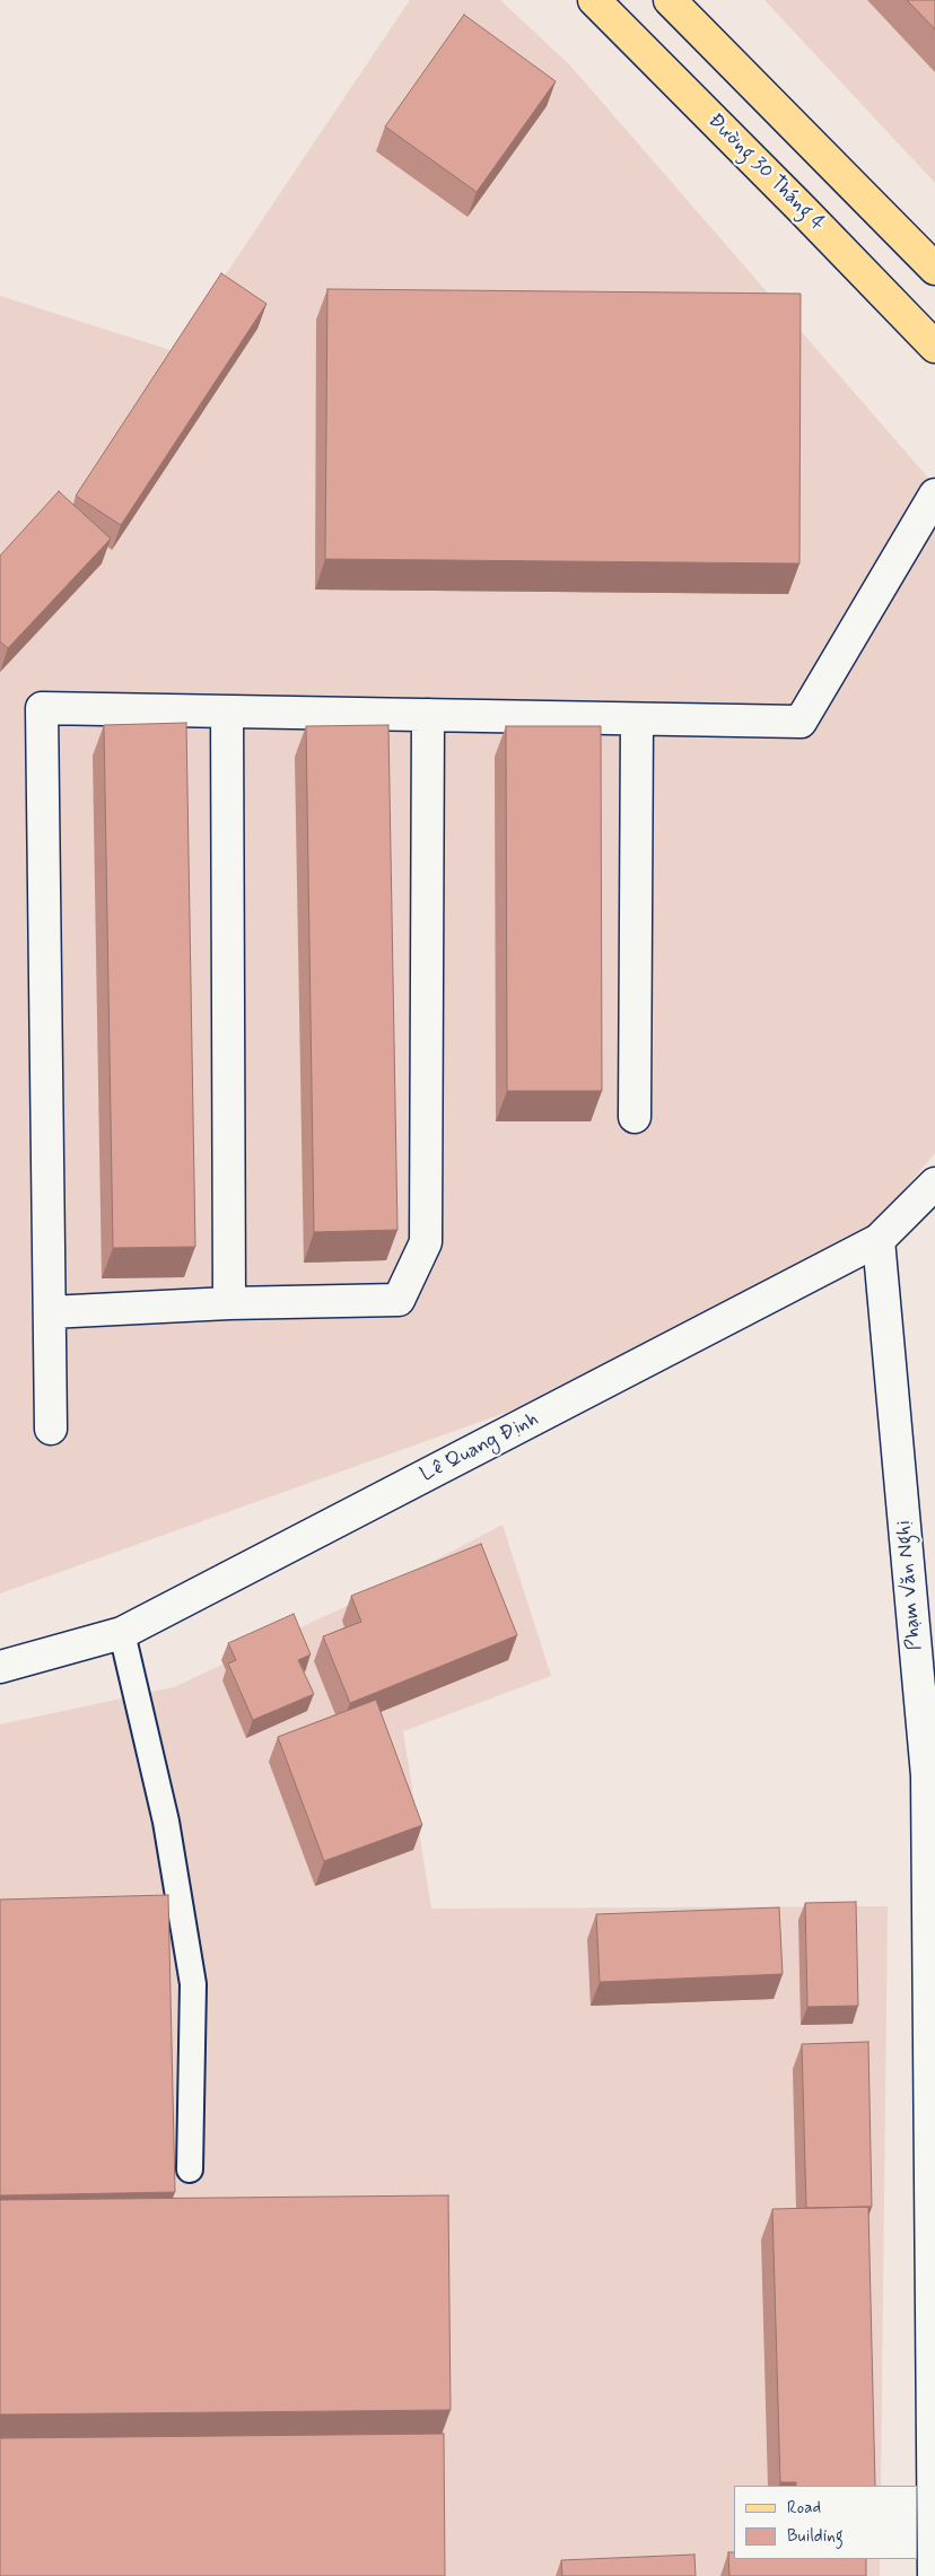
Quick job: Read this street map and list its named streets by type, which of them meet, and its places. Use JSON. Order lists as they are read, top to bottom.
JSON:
{
  "streets": {
    "main road": ["Đường 30 Tháng 4"],
    "street": ["Lê Quang Định", "Phạm Văn Nghị"]
  },
  "crossings": [
    ["Lê Quang Định", "Phạm Văn Nghị"]
  ],
  "legend": ["Road", "Building"]
}
